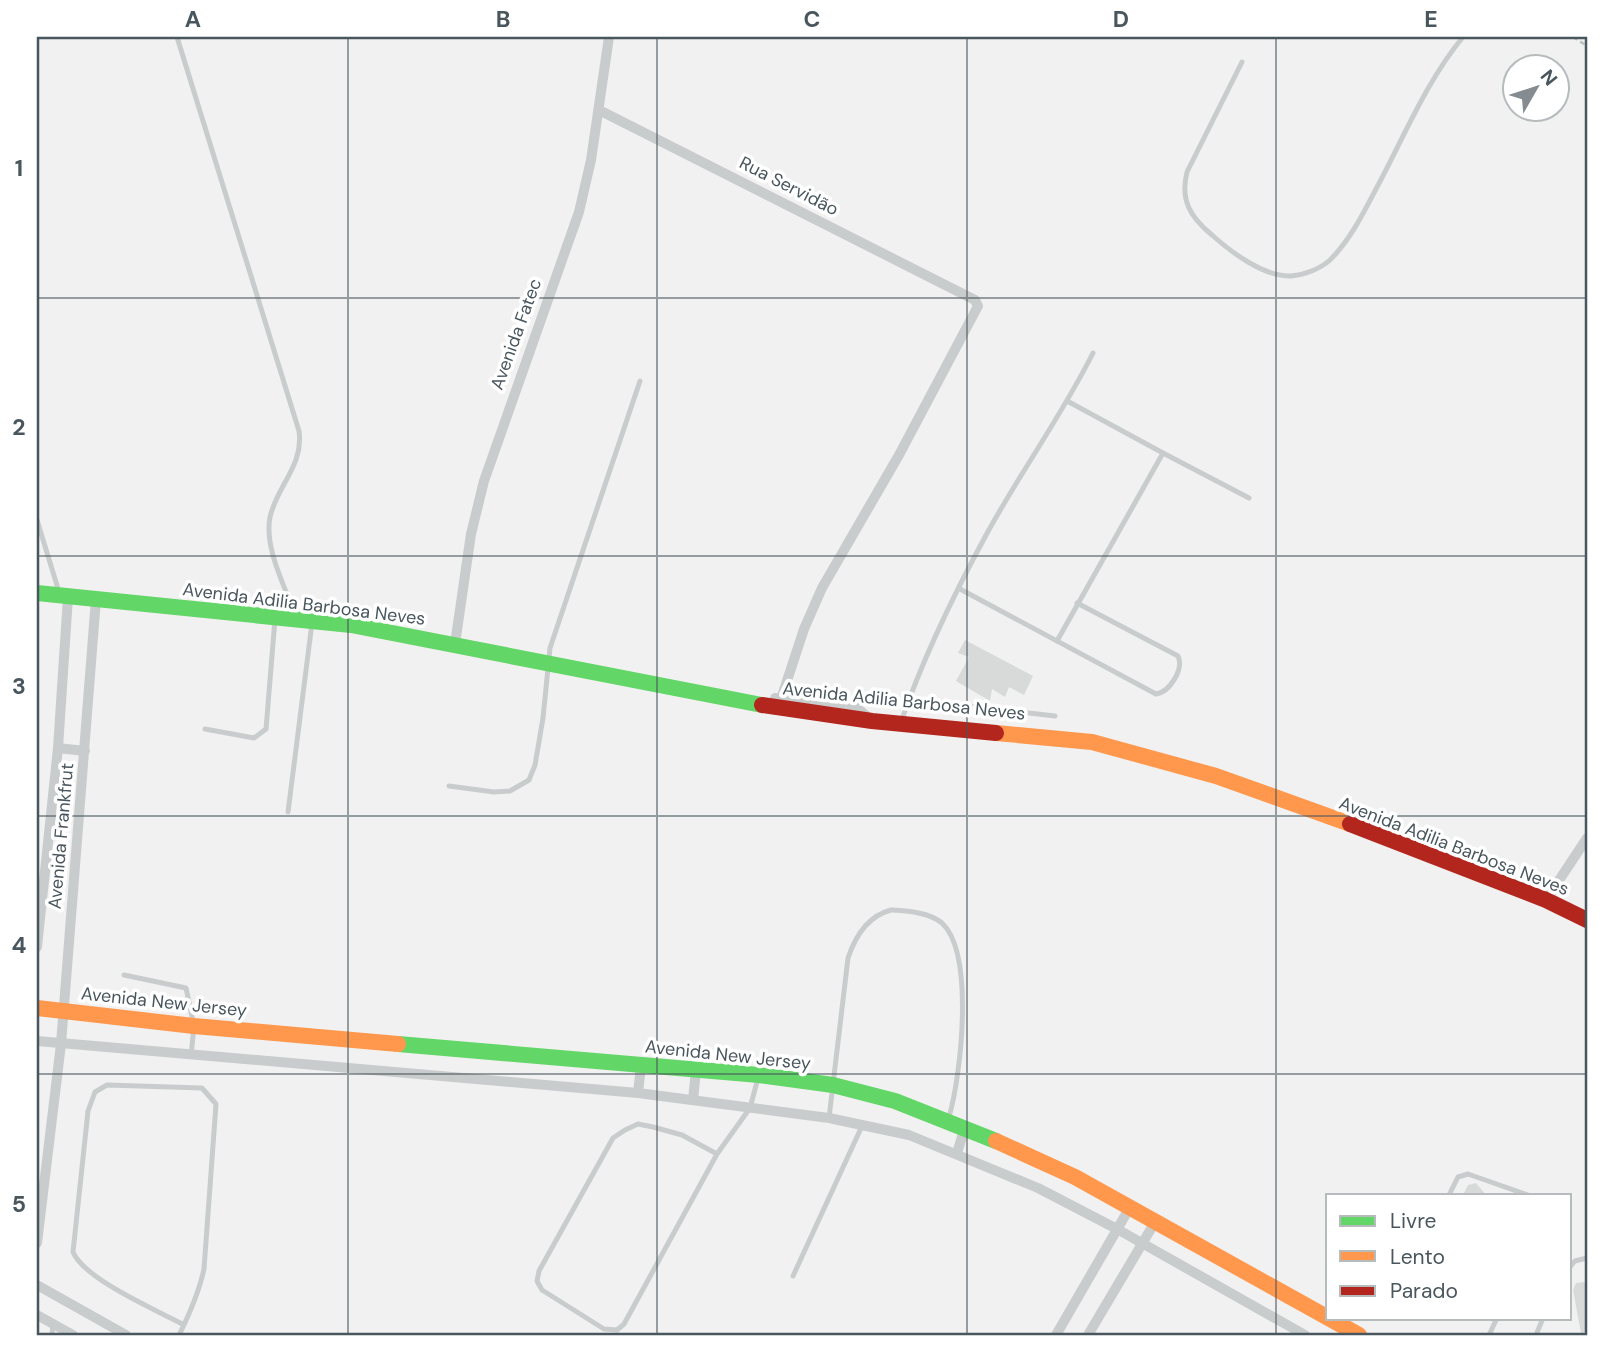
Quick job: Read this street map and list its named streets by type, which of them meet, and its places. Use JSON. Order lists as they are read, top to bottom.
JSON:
{
  "streets": {
    "street": [
      "Rua Servidão",
      "Avenida Fatec",
      "Avenida Adilia Barbosa Neves",
      "Avenida Frankfrut",
      "Avenida New Jersey"
    ]
  },
  "crossings": [
    ["Rua Servidão", "Avenida Fatec"],
    ["Avenida Fatec", "Avenida Adilia Barbosa Neves"],
    ["Avenida Adilia Barbosa Neves", "Avenida Frankfrut"],
    ["Avenida Frankfrut", "Avenida New Jersey"]
  ],
  "legend": ["Livre", "Lento", "Parado"],
  "north": "top right",
  "grid": {
    "columns": [
      "A",
      "B",
      "C",
      "D",
      "E"
    ],
    "rows": [
      "1",
      "2",
      "3",
      "4",
      "5"
    ]
  }
}
